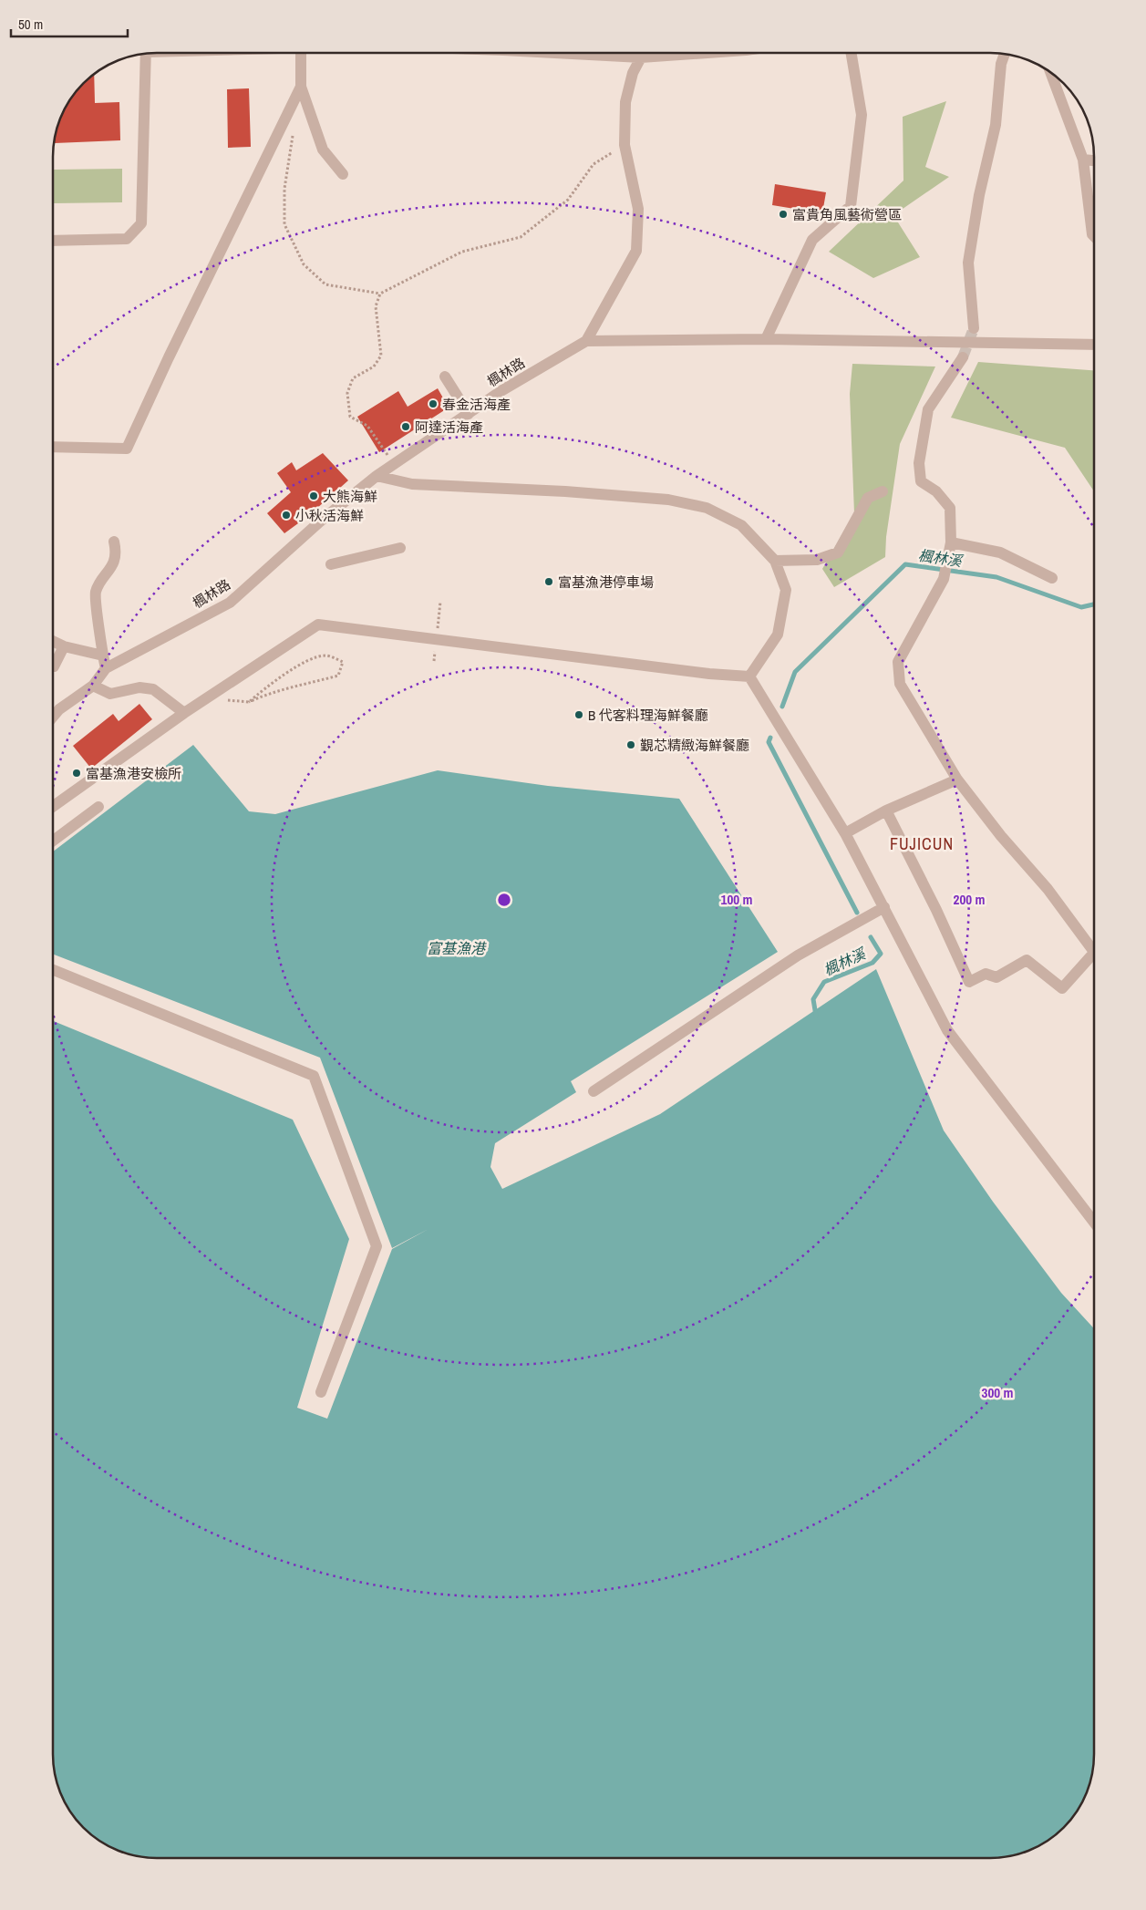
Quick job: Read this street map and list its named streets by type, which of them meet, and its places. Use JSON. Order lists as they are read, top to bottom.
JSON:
{
  "streets": {
    "street": ["楓林路"]
  },
  "districts": ["FUJICUN"],
  "water": ["楓林溪", "富基漁港"],
  "places": [
    "富貴角風藝術營區",
    "春金活海產",
    "阿達活海產",
    "大熊海鮮",
    "小秋活海鮮",
    "富基漁港停車場",
    "B 代客料理海鮮餐廳",
    "覲芯精緻海鮮餐廳",
    "富基漁港安檢所"
  ],
  "scale_bar": "50 m",
  "rings": ["100 m", "200 m", "300 m"]
}
